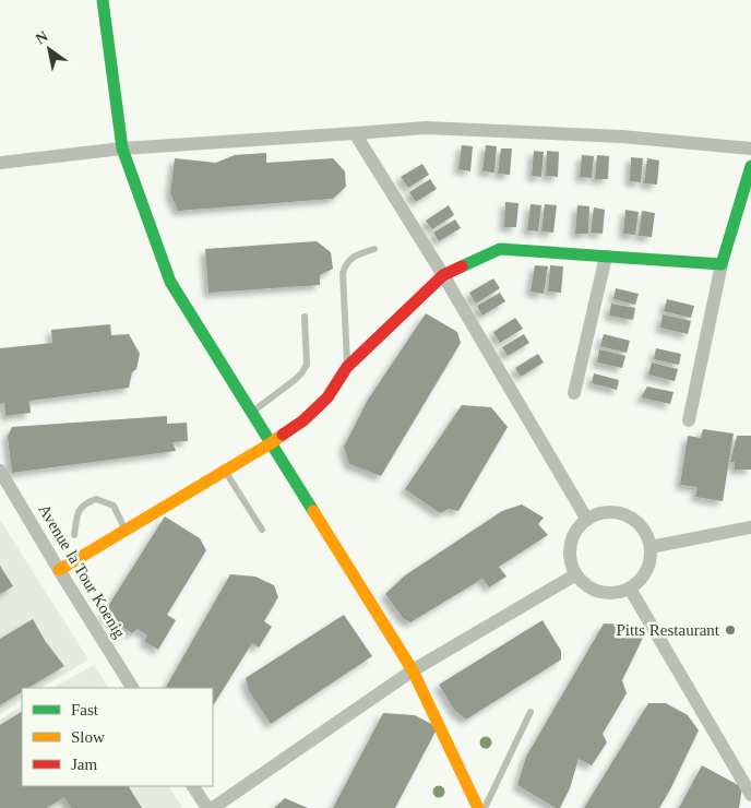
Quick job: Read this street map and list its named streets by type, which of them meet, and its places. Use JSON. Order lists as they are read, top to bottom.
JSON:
{
  "streets": {
    "street": ["Avenue la Tour Koenig"]
  },
  "places": ["Pitts Restaurant"],
  "legend": ["Fast", "Slow", "Jam"],
  "north": "top left"
}
